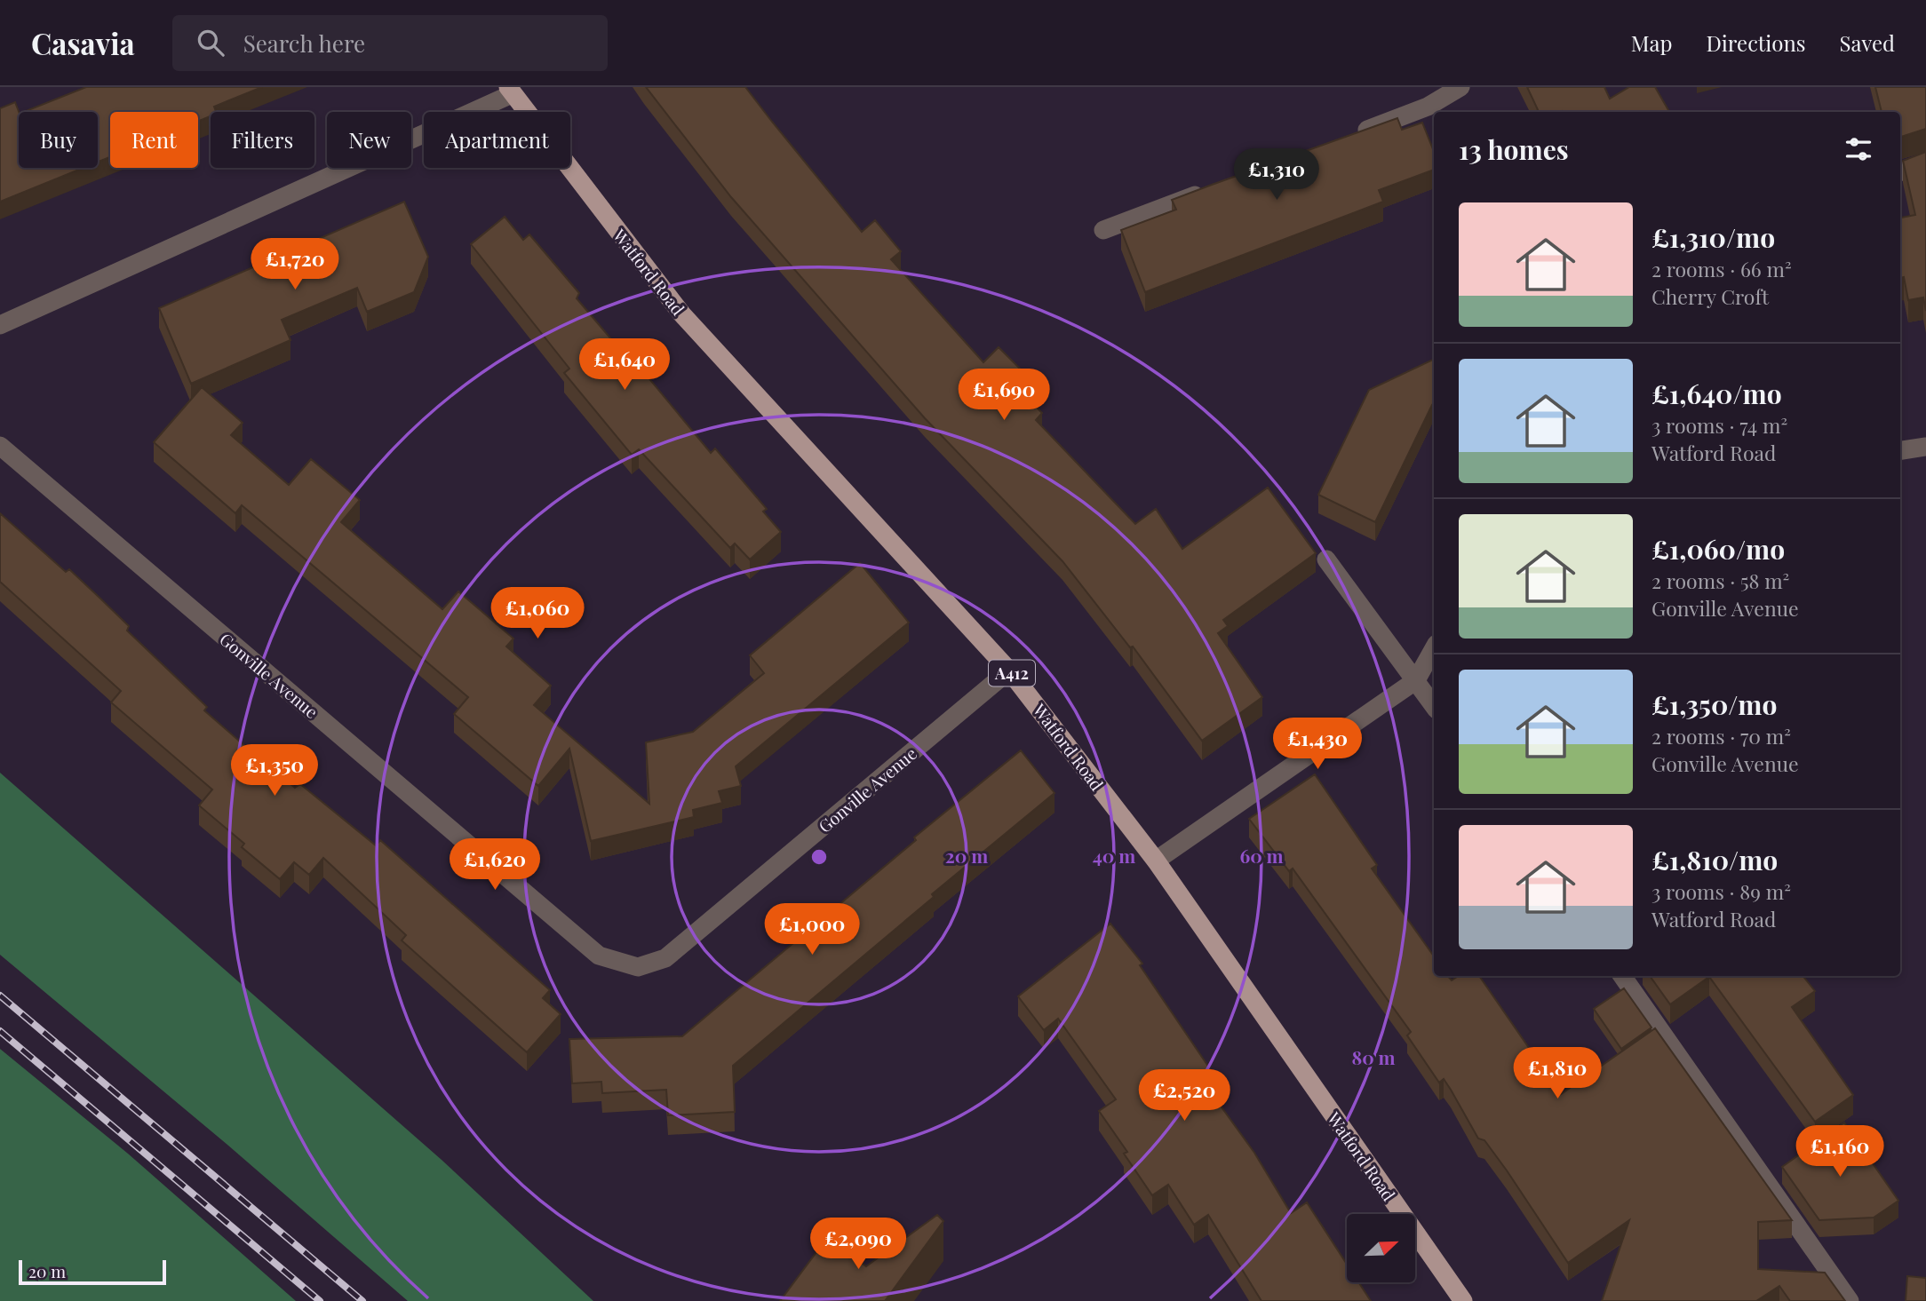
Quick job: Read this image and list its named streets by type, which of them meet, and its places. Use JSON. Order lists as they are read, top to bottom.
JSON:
{
  "streets": {
    "main road": ["Watford Road", "A412"],
    "street": ["Gonville Avenue"]
  },
  "crossings": [
    ["Watford Road", "Gonville Avenue"]
  ],
  "scale_bar": "20 m",
  "north": "top right",
  "page": {
    "header": "Casavia",
    "search": "Search here",
    "nav": ["Map", "Directions", "Saved"],
    "chip": [
      "Buy",
      "Rent",
      "Filters",
      "New",
      "Apartment"
    ],
    "heading": "13 homes",
    "price": [
      "£1,310",
      "£1,720",
      "£1,640",
      "£1,690",
      "£1,060",
      "£1,430",
      "£1,350",
      "£1,620",
      "£1,000",
      "£1,810",
      "£2,520",
      "£1,160",
      "£2,090"
    ],
    "list": [
      {
        "name": "£1,310/mo",
        "note": "2 rooms · 66 m² · Cherry Croft"
      },
      {
        "name": "£1,640/mo",
        "note": "3 rooms · 74 m² · Watford Road"
      },
      {
        "name": "£1,060/mo",
        "note": "2 rooms · 58 m² · Gonville Avenue"
      },
      {
        "name": "£1,350/mo",
        "note": "2 rooms · 70 m² · Gonville Avenue"
      },
      {
        "name": "£1,810/mo",
        "note": "3 rooms · 89 m² · Watford Road"
      }
    ],
    "scale": "20 m"
  },
  "rings": [
    "20 m",
    "40 m",
    "60 m",
    "80 m"
  ]
}
